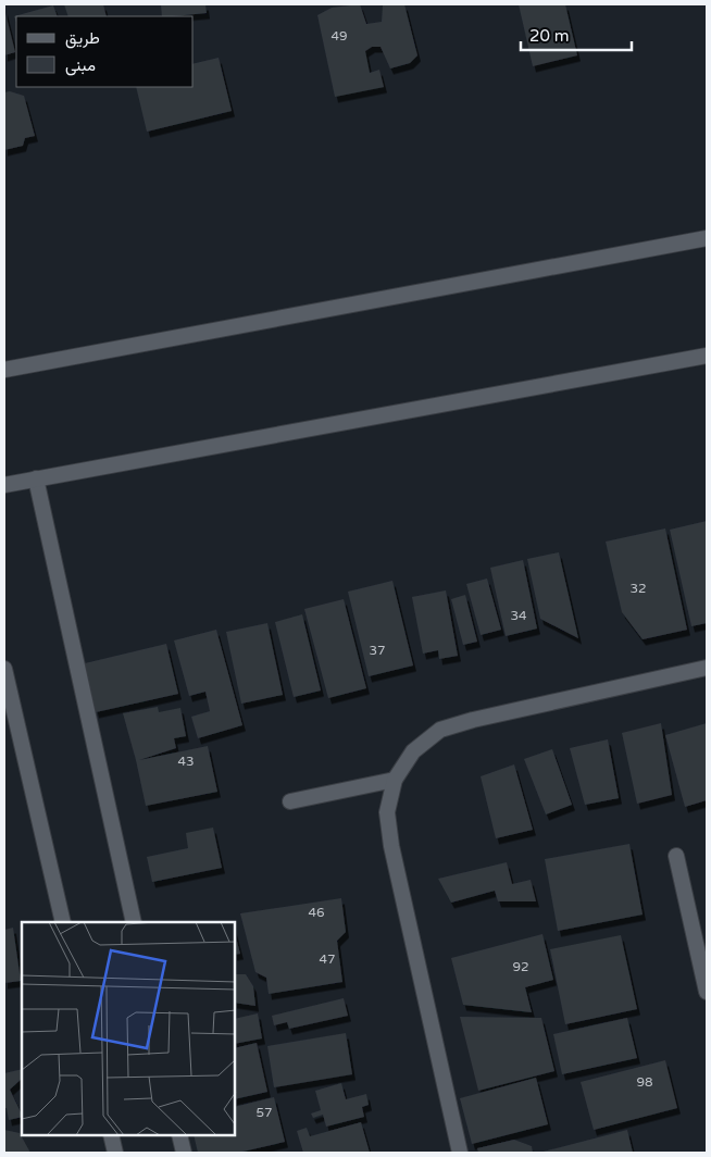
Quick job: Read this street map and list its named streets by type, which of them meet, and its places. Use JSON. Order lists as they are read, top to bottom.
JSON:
{
  "house_numbers": [
    "49",
    "32",
    "34",
    "37",
    "43",
    "46",
    "47",
    "92",
    "98",
    "57"
  ],
  "legend": ["طريق", "مبنى"],
  "scale_bar": "20 m"
}
